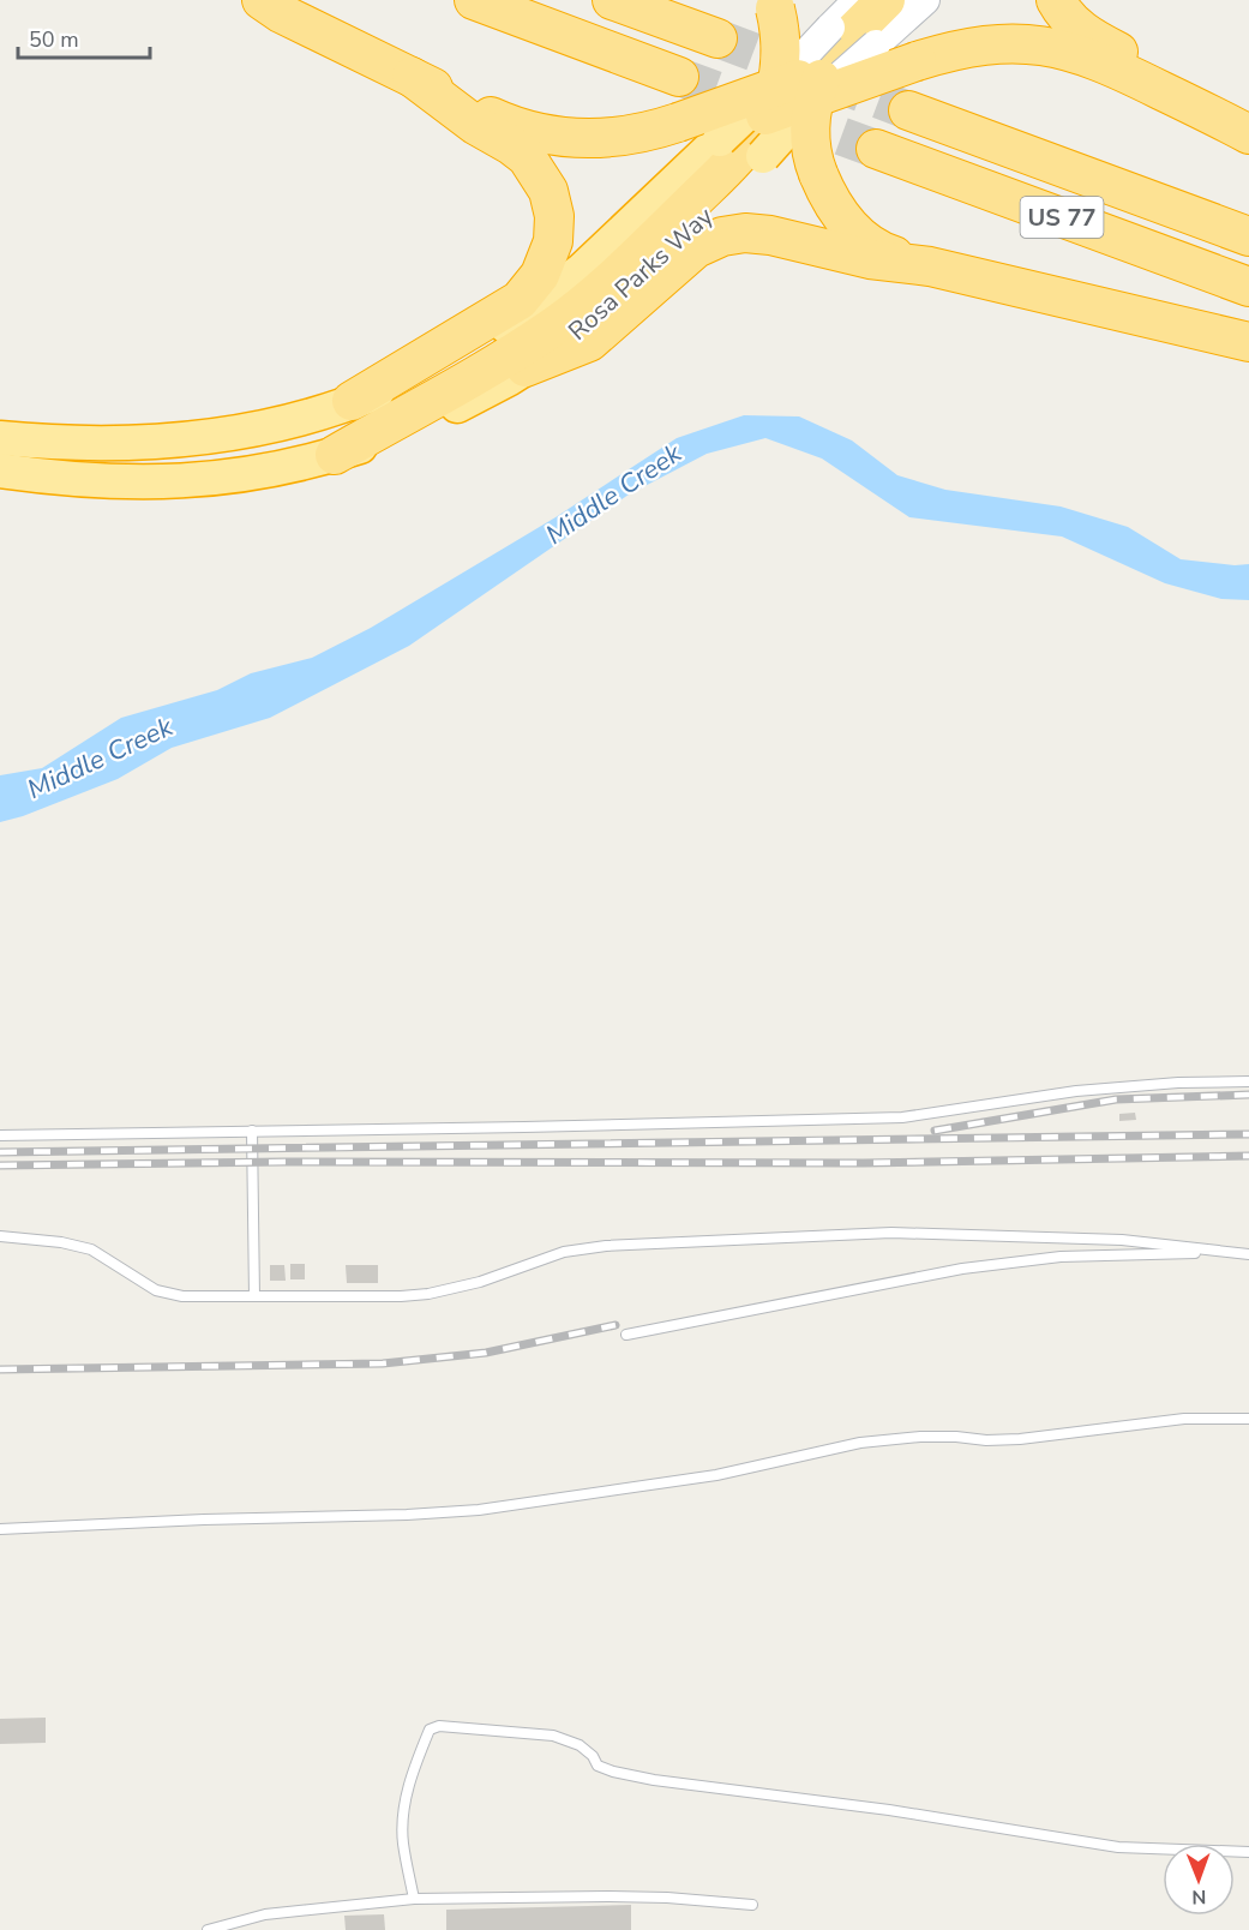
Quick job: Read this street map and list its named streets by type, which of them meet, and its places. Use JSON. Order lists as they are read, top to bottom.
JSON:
{
  "streets": {
    "highway": ["US 77", "Rosa Parks Way"]
  },
  "water": ["Middle Creek"],
  "scale_bar": "50 m",
  "north": "bottom"
}
